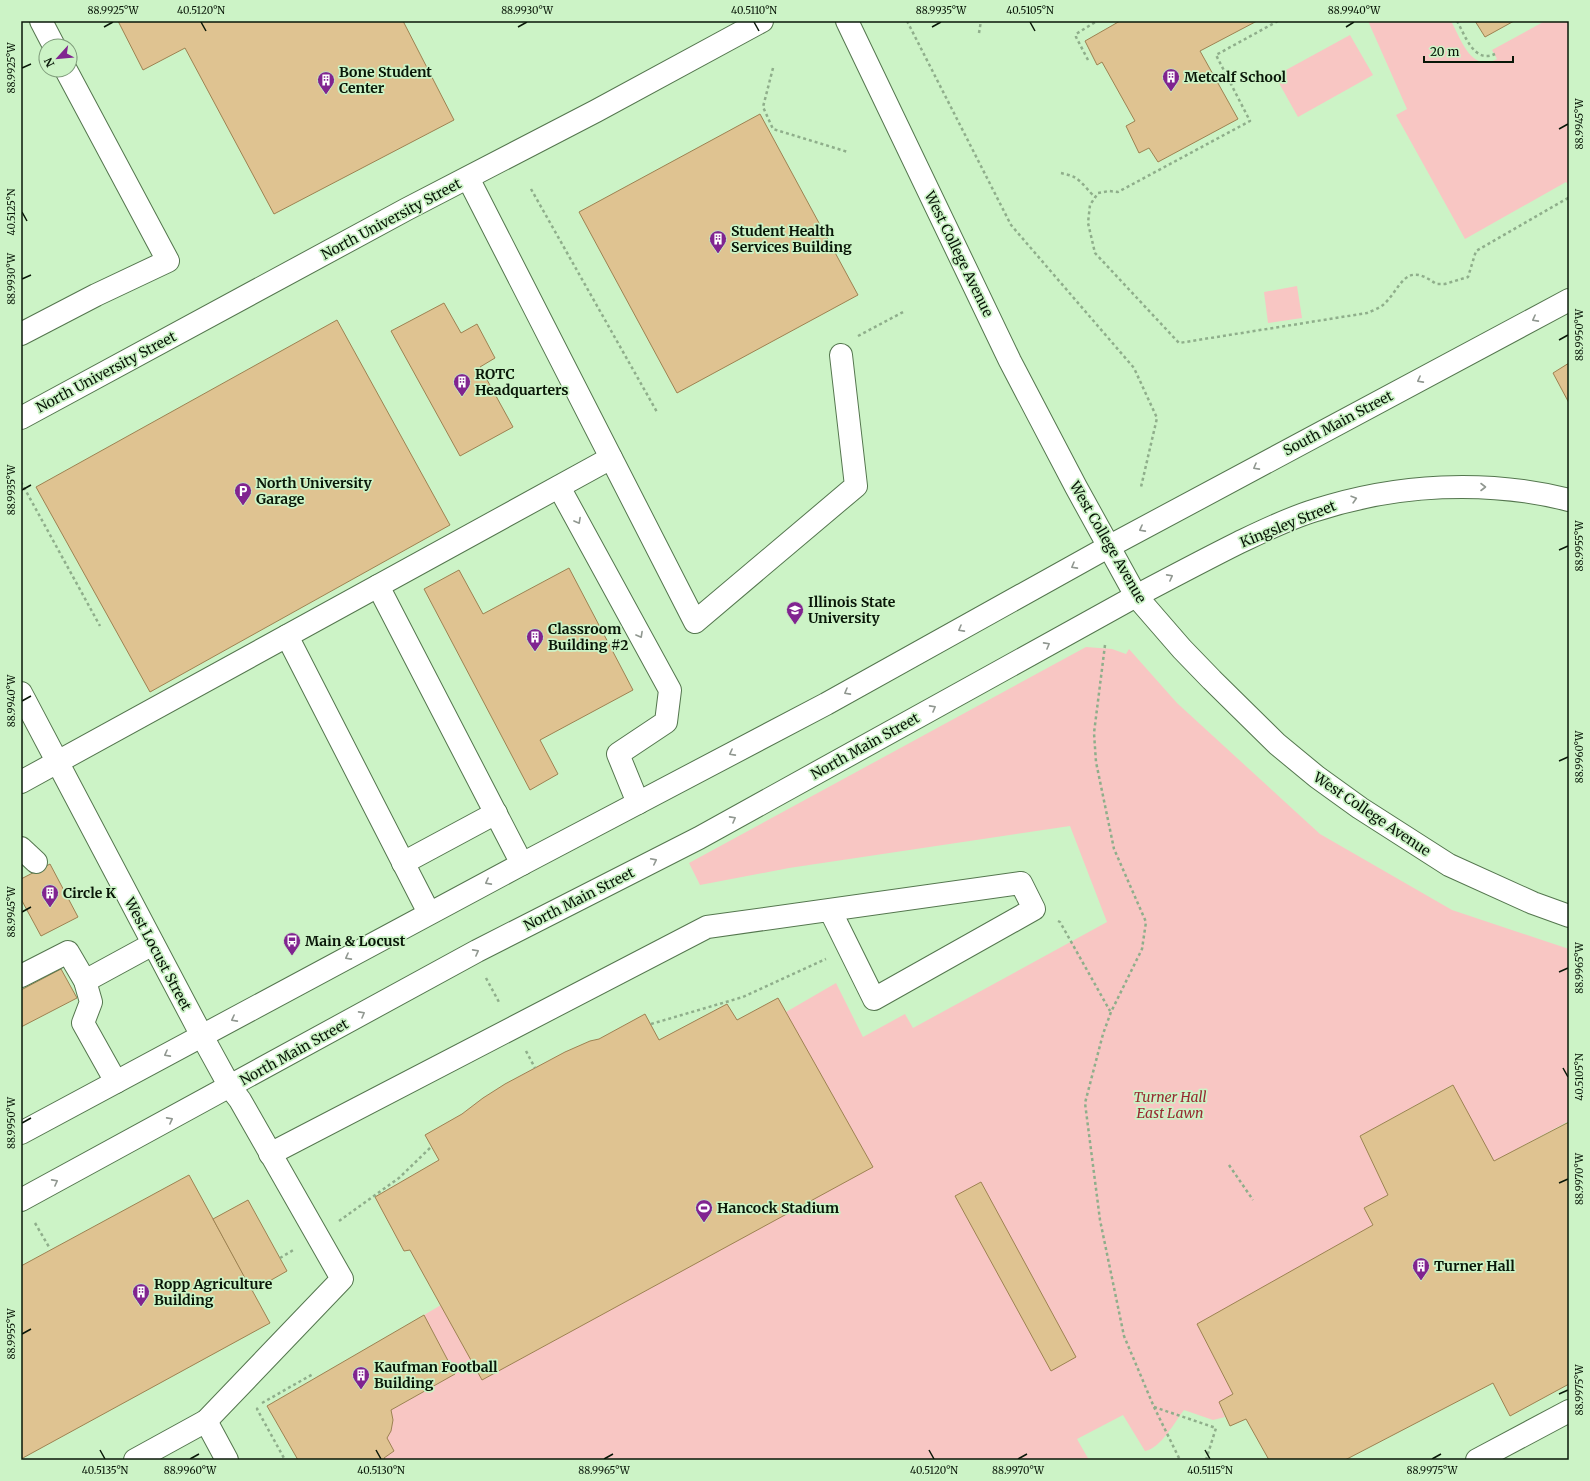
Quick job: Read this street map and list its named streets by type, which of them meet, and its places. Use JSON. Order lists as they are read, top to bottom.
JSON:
{
  "streets": {
    "main road": [
      "North University Street",
      "West College Avenue",
      "South Main Street",
      "Kingsley Street",
      "North Main Street",
      "West Locust Street"
    ]
  },
  "crossings": [
    ["West College Avenue", "South Main Street"],
    ["West College Avenue", "Kingsley Street"],
    ["West College Avenue", "North Main Street"],
    ["Kingsley Street", "North Main Street"],
    ["North Main Street", "West Locust Street"]
  ],
  "one_way": ["South Main Street", "Kingsley Street"],
  "parks": ["Turner Hall East Lawn"],
  "places": {
    "building": [
      "Metcalf School",
      "Bone Student Center",
      "Student Health Services Building",
      "ROTC Headquarters",
      "Classroom Building #2",
      "Circle K",
      "Turner Hall",
      "Ropp Agriculture Building",
      "Kaufman Football Building"
    ],
    "parking": ["North University Garage"],
    "school or university": ["Illinois State University"],
    "bus stop": ["Main & Locust"],
    "sports": ["Hancock Stadium"]
  },
  "scale_bar": "20 m",
  "north": "bottom left",
  "coordinates": [
    "88.9925°W",
    "40.5120°N",
    "88.9930°W",
    "40.5110°N",
    "88.9935°W",
    "40.5105°N",
    "88.9940°W",
    "88.9945°W",
    "40.5125°N",
    "88.9950°W",
    "88.9955°W",
    "88.9960°W",
    "88.9965°W",
    "88.9970°W",
    "88.9975°W",
    "40.5135°N",
    "40.5130°N",
    "40.5115°N"
  ]
}
